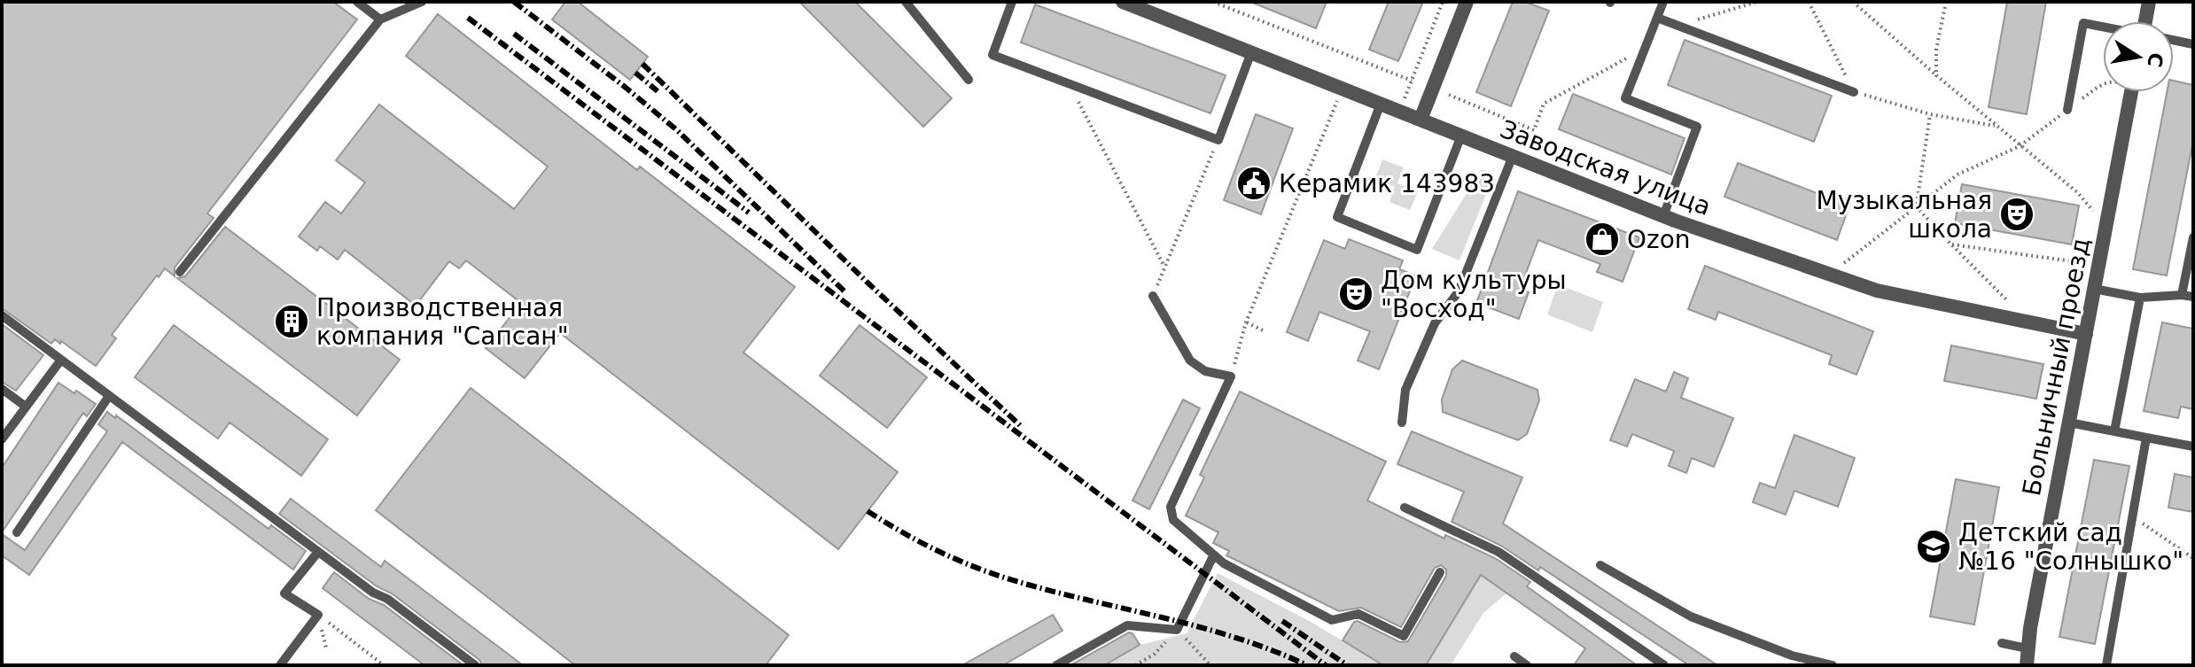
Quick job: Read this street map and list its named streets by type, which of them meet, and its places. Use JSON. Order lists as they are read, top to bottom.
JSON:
{
  "streets": {
    "street": ["Заводская улица", "Больничный проезд"]
  },
  "crossings": [
    ["Заводская улица", "Больничный проезд"]
  ],
  "places": {
    "public building": ["Керамик 143983"],
    "theatre": ["Музыкальная школа", "Дом культуры \"Восход\""],
    "shop": ["Ozon"],
    "building": ["Производственная компания \"Сапсан\""],
    "school or university": ["Детский сад №16 \"Солнышко\""]
  },
  "north": "right"
}
